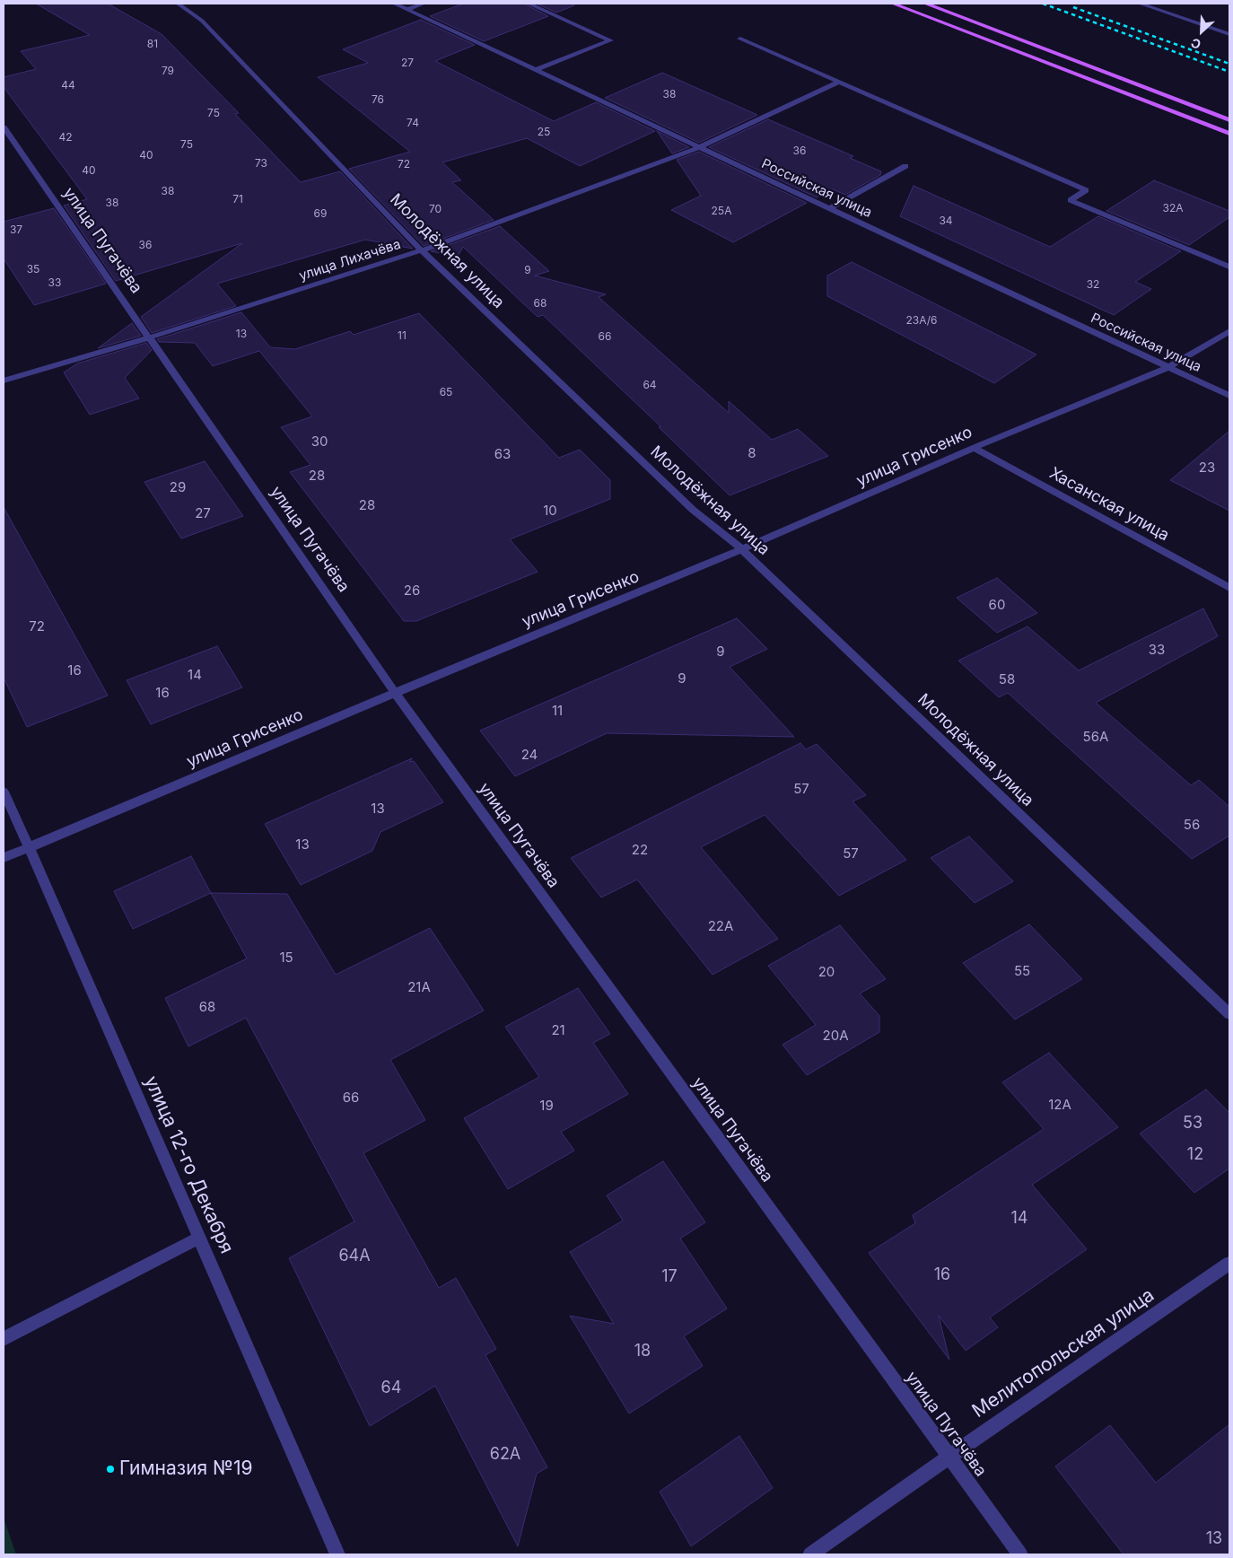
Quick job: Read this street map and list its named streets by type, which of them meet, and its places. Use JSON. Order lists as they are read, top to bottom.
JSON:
{
  "streets": {
    "street": [
      "Российская улица",
      "улица Пугачёва",
      "Молодёжная улица",
      "улица Лихачёва",
      "улица Грисенко",
      "Хасанская улица",
      "улица 12-го Декабря",
      "Мелитопольская улица"
    ]
  },
  "crossings": [
    ["Российская улица", "улица Лихачёва"],
    ["Российская улица", "улица Грисенко"],
    ["улица Пугачёва", "улица Лихачёва"],
    ["улица Пугачёва", "улица Грисенко"],
    ["улица Пугачёва", "Мелитопольская улица"],
    ["Молодёжная улица", "улица Лихачёва"],
    ["Молодёжная улица", "улица Грисенко"],
    ["улица Грисенко", "Хасанская улица"],
    ["улица Грисенко", "улица 12-го Декабря"]
  ],
  "places": ["Гимназия №19"],
  "house_numbers": [
    "81",
    "27",
    "79",
    "44",
    "38",
    "76",
    "75",
    "74",
    "25",
    "42",
    "75",
    "36",
    "40",
    "73",
    "72",
    "40",
    "38",
    "71",
    "38",
    "32А",
    "70",
    "25А",
    "69",
    "34",
    "37",
    "36",
    "35",
    "9",
    "33",
    "32",
    "68",
    "23А/6",
    "13",
    "11",
    "66",
    "64",
    "65",
    "30",
    "8",
    "63",
    "23",
    "28",
    "29",
    "28",
    "10",
    "27",
    "26",
    "60",
    "72",
    "33",
    "9",
    "16",
    "14",
    "9",
    "58",
    "16",
    "11",
    "56А",
    "24",
    "57",
    "13",
    "56",
    "13",
    "22",
    "57",
    "22А",
    "15",
    "55",
    "20",
    "21А",
    "68",
    "21",
    "20А",
    "66",
    "12А",
    "19",
    "53",
    "12",
    "14",
    "64А",
    "16",
    "17",
    "18",
    "64",
    "62А",
    "13"
  ],
  "north": "bottom left"
}
